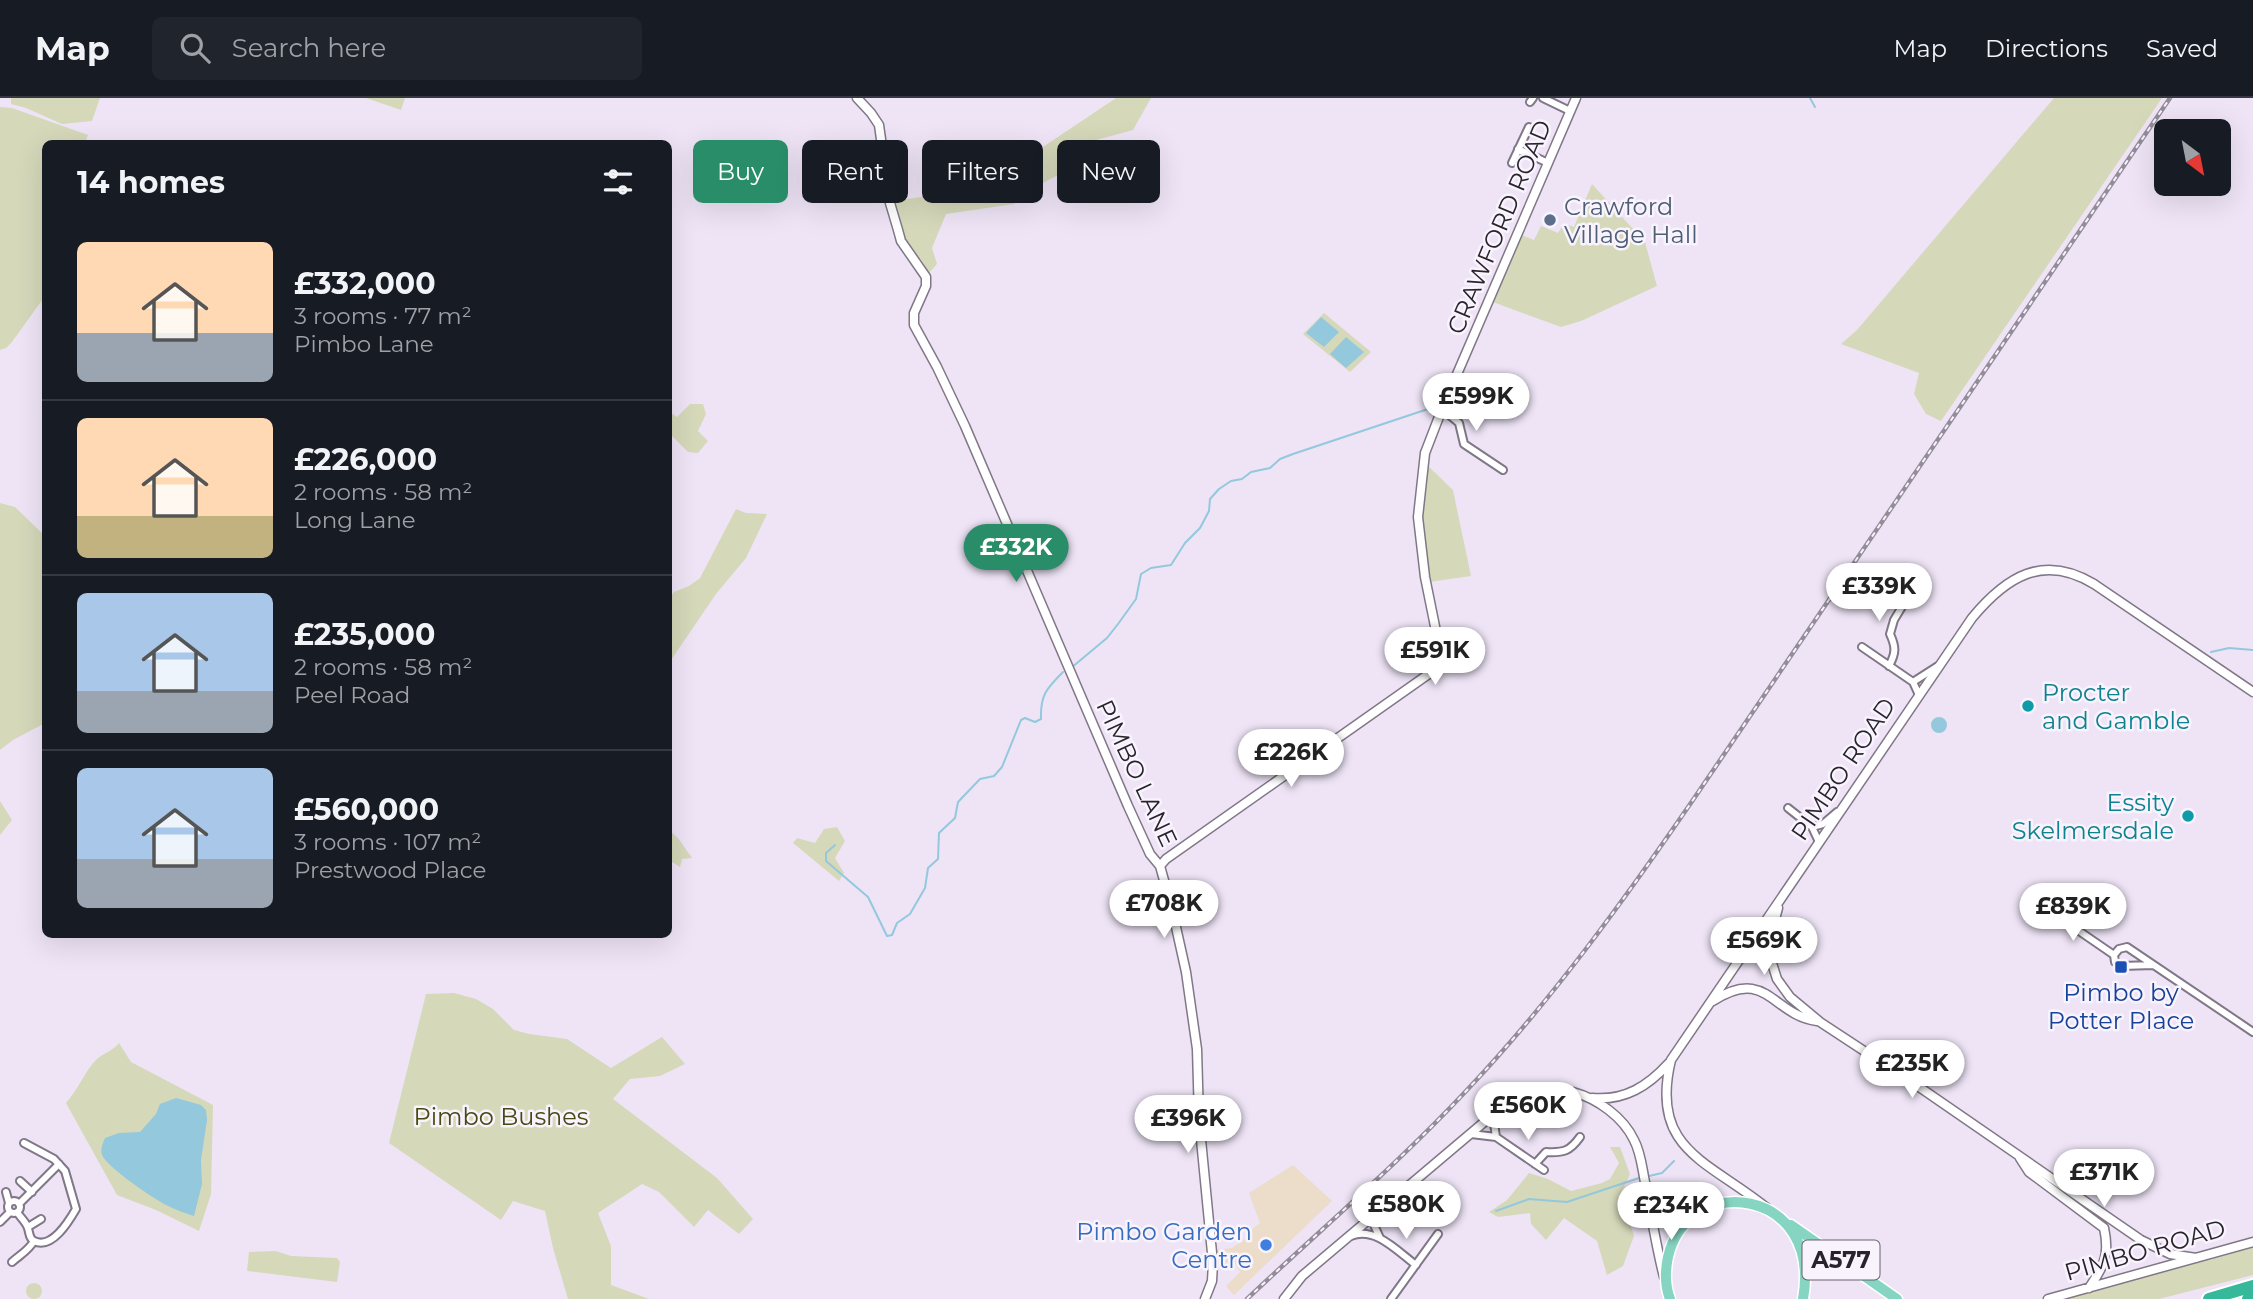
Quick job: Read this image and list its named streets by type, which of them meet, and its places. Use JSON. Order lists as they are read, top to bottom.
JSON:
{
  "streets": {
    "main road": ["A577"],
    "street": ["CRAWFORD ROAD", "PIMBO ROAD", "PIMBO LANE"]
  },
  "crossings": [
    ["CRAWFORD ROAD", "PIMBO LANE"],
    ["PIMBO ROAD", "A577"]
  ],
  "parks": ["Pimbo Bushes"],
  "places": {
    "other": [
      "Crawford Village Hall",
      "Procter and Gamble",
      "Essity Skelmersdale",
      "Pimbo Garden Centre"
    ],
    "transit": ["Pimbo by Potter Place"]
  },
  "north": "bottom right",
  "page": {
    "header": "Map",
    "search": "Search here",
    "nav": ["Map", "Directions", "Saved"],
    "chip": [
      "Buy",
      "Rent",
      "Filters",
      "New"
    ],
    "heading": "14 homes",
    "list": [
      {
        "name": "£332,000",
        "note": "3 rooms · 77 m² · Pimbo Lane"
      },
      {
        "name": "£226,000",
        "note": "2 rooms · 58 m² · Long Lane"
      },
      {
        "name": "£235,000",
        "note": "2 rooms · 58 m² · Peel Road"
      },
      {
        "name": "£560,000",
        "note": "3 rooms · 107 m² · Prestwood Place"
      }
    ],
    "price": [
      "£599K",
      "£332K",
      "£339K",
      "£591K",
      "£226K",
      "£708K",
      "£839K",
      "£569K",
      "£235K",
      "£560K",
      "£396K",
      "£371K",
      "£580K",
      "£234K"
    ]
  }
}
